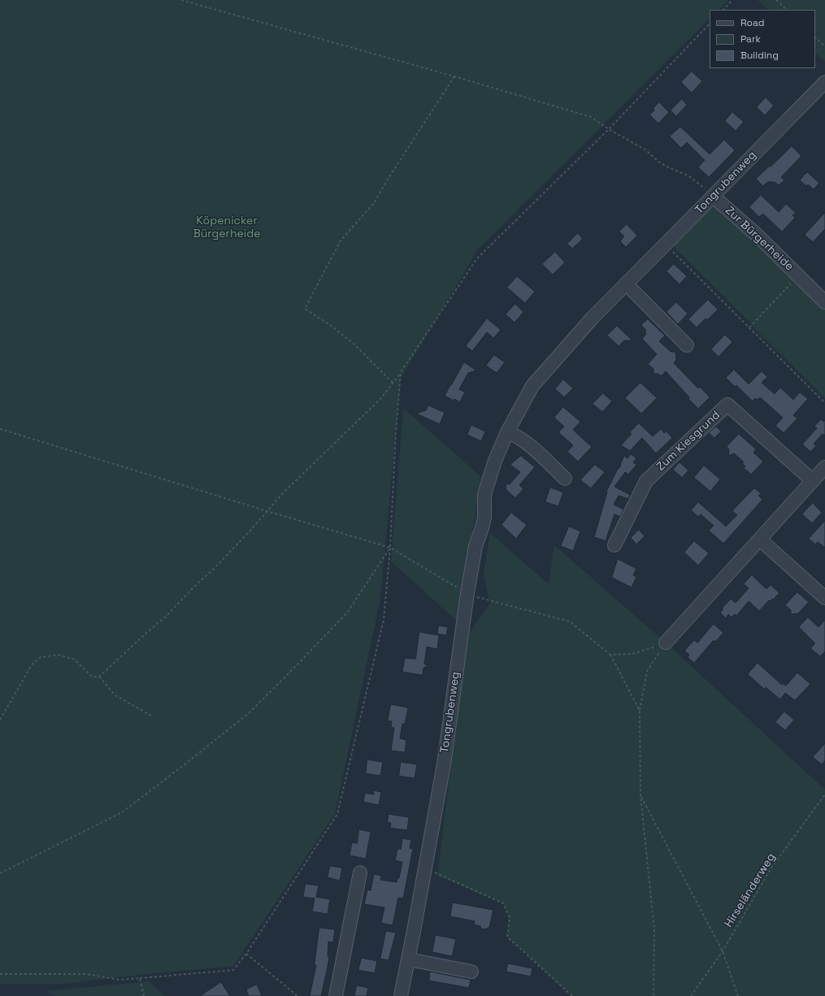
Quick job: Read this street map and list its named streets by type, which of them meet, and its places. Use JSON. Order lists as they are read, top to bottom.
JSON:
{
  "streets": {
    "street": ["Tongrubenweg", "Zur Bürgerheide", "Zum Kiesgrund"],
    "path": ["Hirseländerweg"]
  },
  "crossings": [
    ["Tongrubenweg", "Zur Bürgerheide"]
  ],
  "parks": ["Köpenicker Bürgerheide"],
  "legend": ["Road", "Park", "Building"]
}
